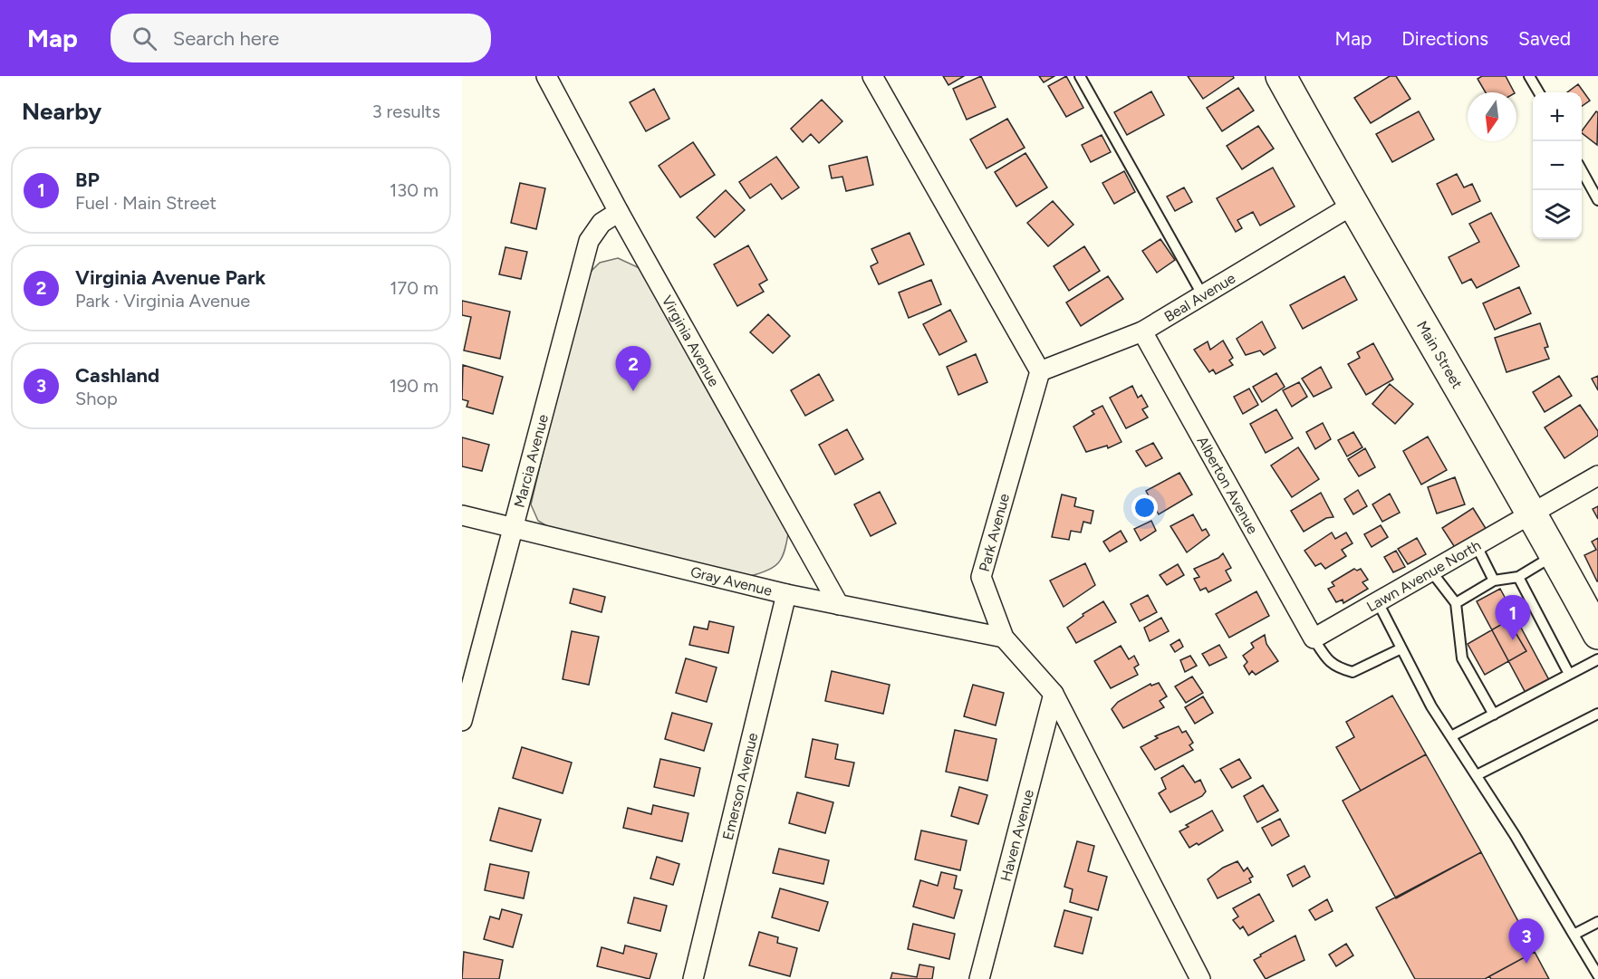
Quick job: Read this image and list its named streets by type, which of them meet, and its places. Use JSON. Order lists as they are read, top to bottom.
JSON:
{
  "streets": {
    "main road": ["Main Street"],
    "street": [
      "Beal Avenue",
      "Virginia Avenue",
      "Marcia Avenue",
      "Alberton Avenue",
      "Park Avenue",
      "Lawn Avenue North",
      "Gray Avenue",
      "Emerson Avenue",
      "Haven Avenue"
    ]
  },
  "crossings": [
    ["Beal Avenue", "Main Street"],
    ["Beal Avenue", "Alberton Avenue"],
    ["Beal Avenue", "Park Avenue"],
    ["Virginia Avenue", "Marcia Avenue"],
    ["Virginia Avenue", "Gray Avenue"],
    ["Main Street", "Lawn Avenue North"],
    ["Marcia Avenue", "Gray Avenue"],
    ["Alberton Avenue", "Lawn Avenue North"],
    ["Park Avenue", "Gray Avenue"],
    ["Park Avenue", "Haven Avenue"],
    ["Gray Avenue", "Emerson Avenue"]
  ],
  "north": "bottom",
  "page": {
    "header": "Map",
    "search": "Search here",
    "nav": ["Map", "Directions", "Saved"],
    "heading": ["Nearby", "3 results"],
    "map_buttons": ["+", "−"],
    "list": [
      {
        "mark": "1",
        "name": "BP",
        "note": "Fuel · Main Street",
        "value": "130 m"
      },
      {
        "mark": "2",
        "name": "Virginia Avenue Park",
        "note": "Park · Virginia Avenue",
        "value": "170 m"
      },
      {
        "mark": "3",
        "name": "Cashland",
        "note": "Shop",
        "value": "190 m"
      }
    ],
    "pins": ["2", "1", "3"]
  }
}
